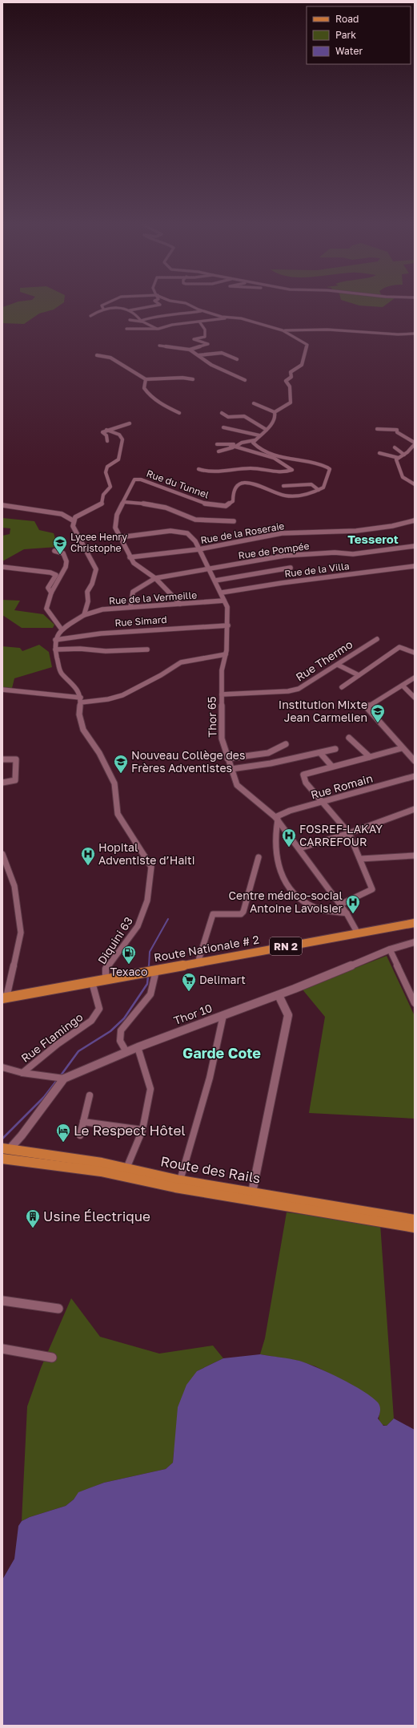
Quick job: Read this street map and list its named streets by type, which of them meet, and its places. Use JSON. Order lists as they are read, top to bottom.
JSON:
{
  "streets": {
    "main road": ["RN 2", "Route Nationale # 2", "Route des Rails"],
    "street": [
      "Rue du Tunnel",
      "Rue de la Roseraie",
      "Rue de Pompée",
      "Rue de la Villa",
      "Rue de la Vermeille",
      "Rue Simard",
      "Rue Thermo",
      "Thor 65",
      "Rue Romain",
      "Diquini 63",
      "Thor 10",
      "Rue Flamingo"
    ]
  },
  "crossings": [
    ["Rue du Tunnel", "Rue de la Roseraie"],
    ["Rue du Tunnel", "Rue de Pompée"],
    ["Rue du Tunnel", "Rue de la Vermeille"],
    ["Rue du Tunnel", "Thor 65"],
    ["Rue de la Roseraie", "Thor 65"],
    ["Rue de Pompée", "Thor 65"],
    ["Rue de la Villa", "Thor 65"],
    ["Rue de la Vermeille", "Thor 65"],
    ["Rue Simard", "Thor 65"],
    ["Rue Thermo", "Thor 65"],
    ["Thor 65", "Rue Romain"],
    ["Thor 65", "Route Nationale # 2"],
    ["Diquini 63", "Route Nationale # 2"],
    ["Route Nationale # 2", "Rue Flamingo"]
  ],
  "districts": ["Tesserot", "Garde Cote"],
  "places": {
    "school or university": ["Lycee Henry Christophe", "Institution Mixte Jean Carmelien", "Nouveau Collège des Frères Adventistes"],
    "hospital": ["FOSREF-LAKAY CARREFOUR", "Hopital Adventiste d’Haiti", "Centre médico-social Antoine Lavoisier"],
    "fuel station": ["Texaco"],
    "supermarket": ["Delimart"],
    "hotel": ["Le Respect Hôtel"],
    "building": ["Usine Électrique"]
  },
  "legend": ["Road", "Park", "Water"]
}
